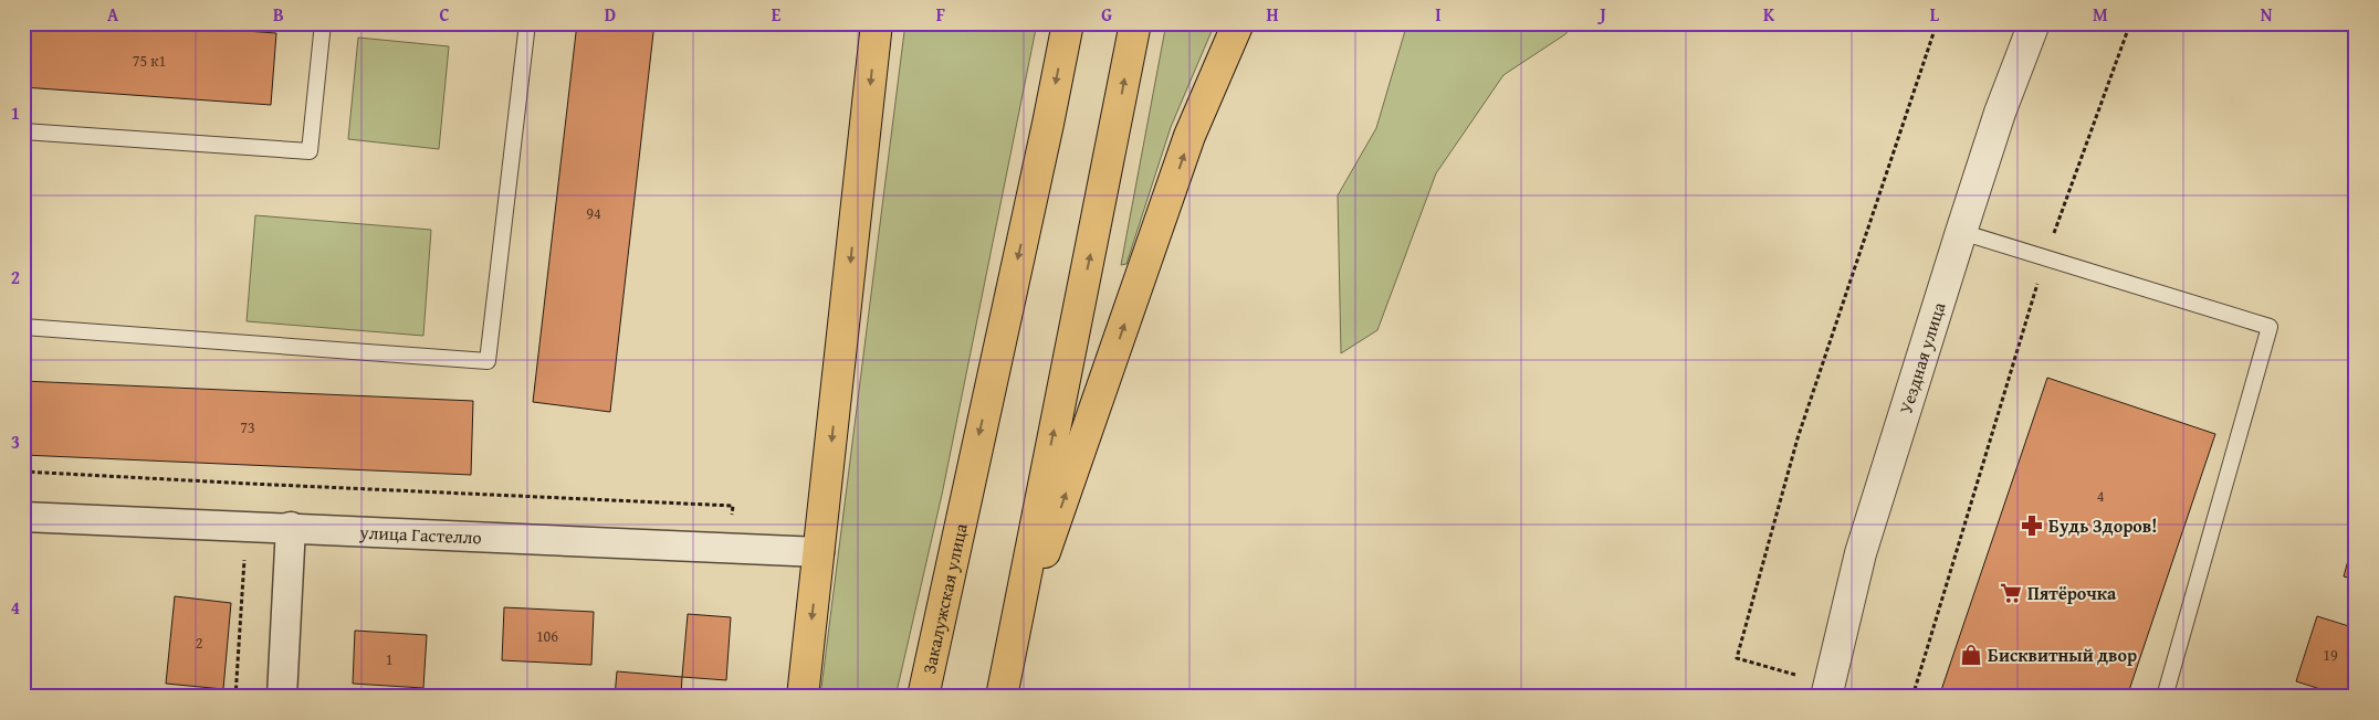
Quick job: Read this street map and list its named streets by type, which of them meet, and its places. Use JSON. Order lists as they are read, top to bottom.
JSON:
{
  "streets": {
    "main road": ["Закалужская улица"],
    "street": ["Уездная улица", "улица Гастелло"]
  },
  "places": {
    "pharmacy": ["Будь Здоров!"],
    "supermarket": ["Пятёрочка"],
    "shop": ["Бисквитный двор"]
  },
  "house_numbers": [
    "75 к1",
    "94",
    "73",
    "4",
    "106",
    "2",
    "19",
    "1"
  ],
  "grid": {
    "columns": [
      "A",
      "B",
      "C",
      "D",
      "E",
      "F",
      "G",
      "H",
      "I",
      "J",
      "K",
      "L",
      "M",
      "N"
    ],
    "rows": [
      "1",
      "2",
      "3",
      "4"
    ]
  }
}
